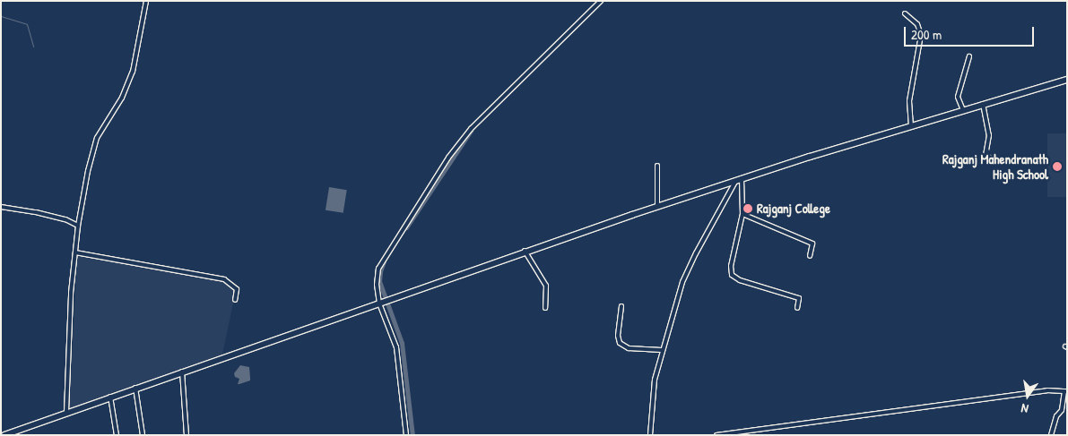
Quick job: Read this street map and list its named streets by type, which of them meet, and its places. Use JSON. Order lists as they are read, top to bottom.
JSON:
{
  "places": ["Rajganj Mahendranath High School", "Rajganj College"],
  "scale_bar": "200 m",
  "north": "bottom"
}
